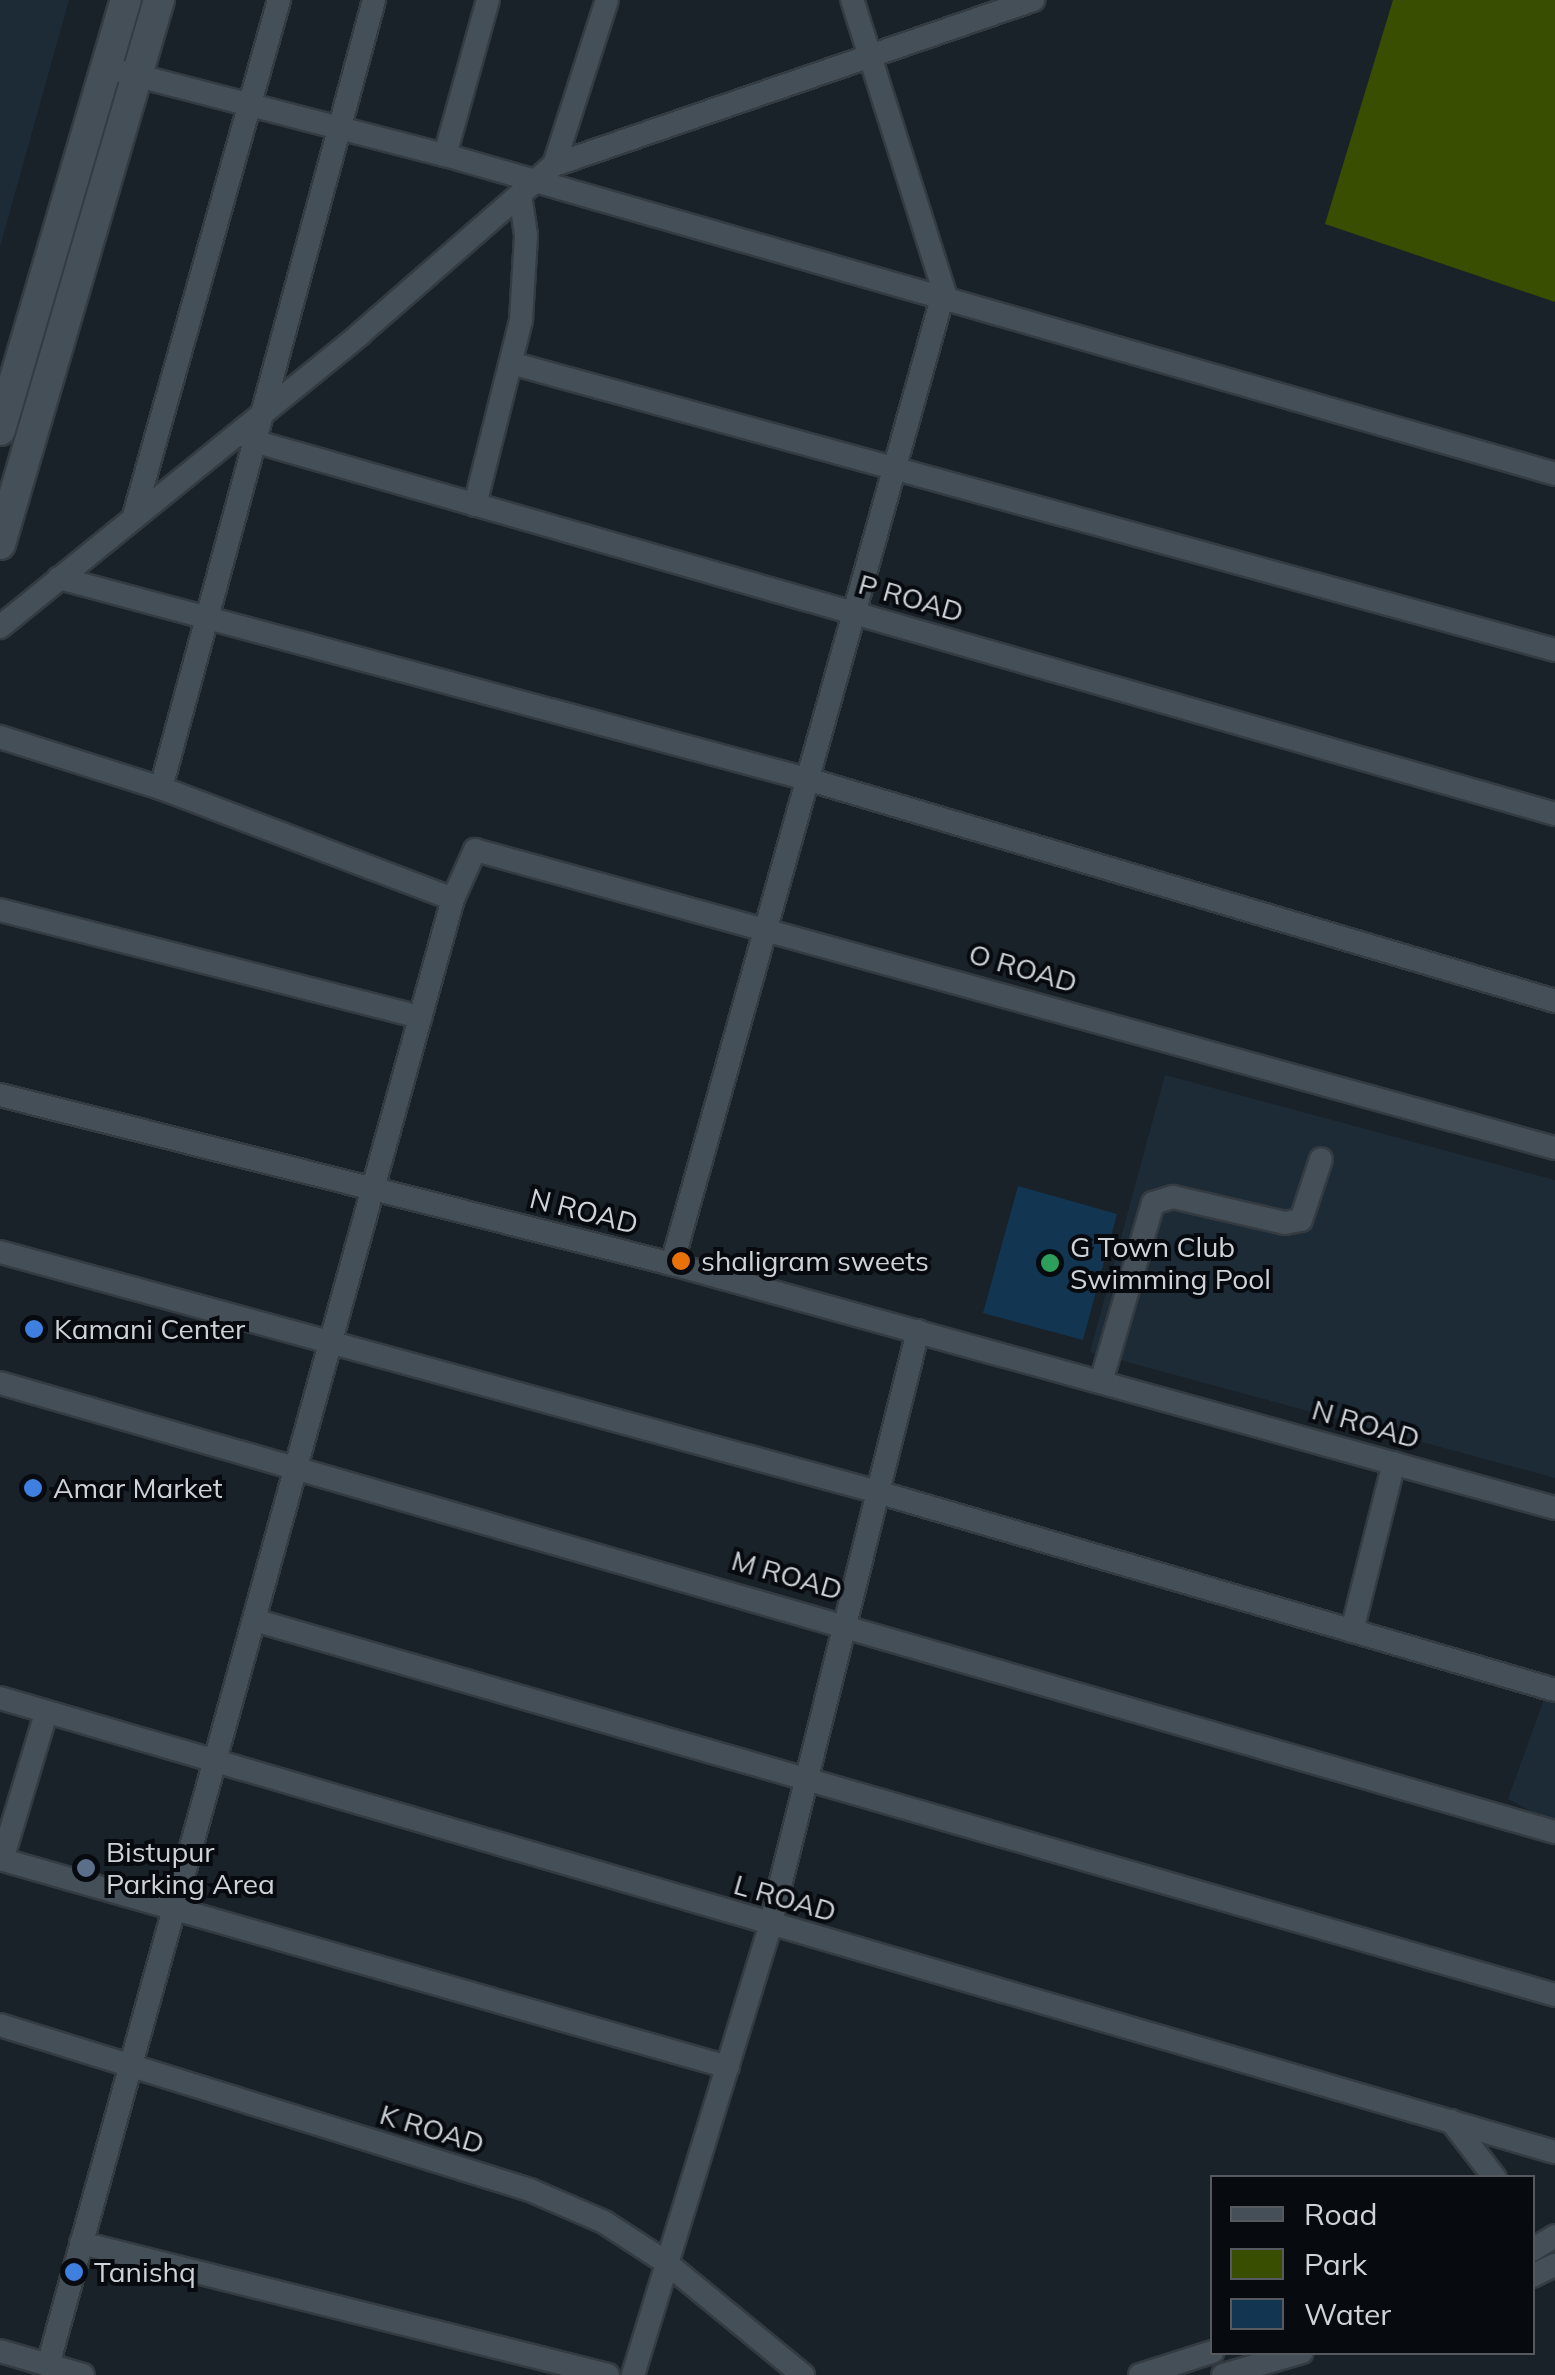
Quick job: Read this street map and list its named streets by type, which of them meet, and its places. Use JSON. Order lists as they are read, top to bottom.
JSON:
{
  "streets": {
    "street": [
      "P ROAD",
      "O ROAD",
      "N ROAD",
      "M ROAD",
      "L ROAD",
      "K ROAD"
    ]
  },
  "places": [
    "shaligram sweets",
    "G Town Club Swimming Pool",
    "Kamani Center",
    "Amar Market",
    "Bistupur Parking Area",
    "Tanishq"
  ],
  "legend": ["Road", "Park", "Water"]
}
